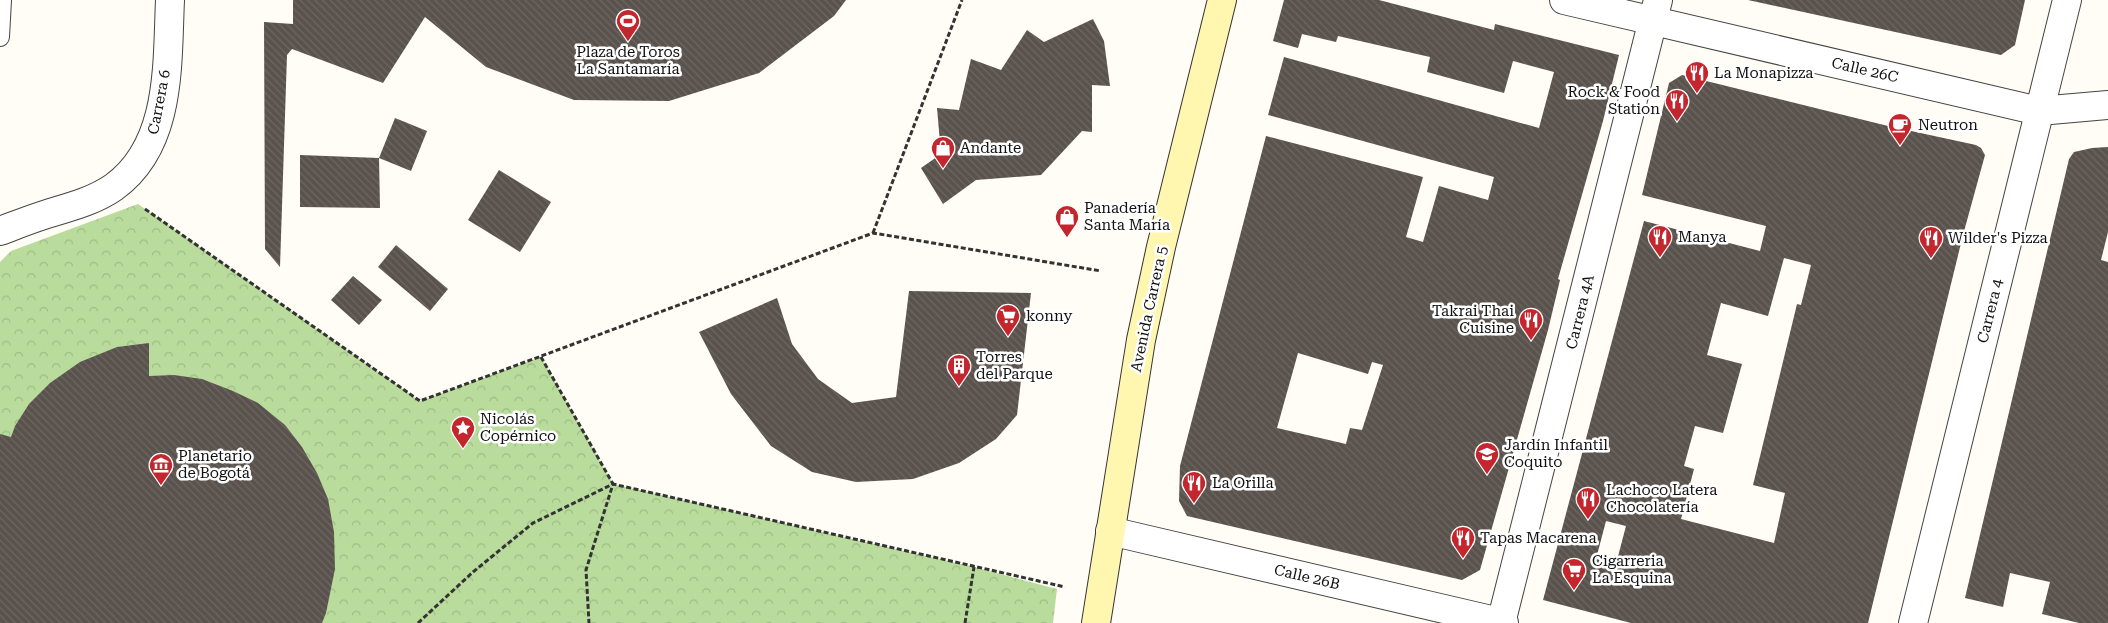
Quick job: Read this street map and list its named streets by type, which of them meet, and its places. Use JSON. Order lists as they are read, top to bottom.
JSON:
{
  "streets": {
    "main road": ["Avenida Carrera 5"],
    "street": [
      "Calle 26C",
      "Carrera 6",
      "Carrera 4",
      "Carrera 4A",
      "Calle 26B"
    ]
  },
  "crossings": [
    ["Calle 26C", "Carrera 4"],
    ["Calle 26C", "Carrera 4A"],
    ["Avenida Carrera 5", "Calle 26B"],
    ["Carrera 4A", "Calle 26B"]
  ],
  "places": {
    "sports": ["Plaza de Toros La Santamaría"],
    "restaurant": [
      "La Monapizza",
      "Rock & Food Station",
      "Manya",
      "Wilder's Pizza",
      "Takrai Thai Cuisine",
      "La Orilla",
      "Lachoco Latera Chocolatería",
      "Tapas Macarena"
    ],
    "cafe": ["Neutron"],
    "shop": ["Andante", "Panadería Santa María"],
    "supermarket": ["konny", "Cigarreria La Esquina"],
    "building": ["Torres del Parque"],
    "place": ["Nicolás Copérnico"],
    "school or university": ["Jardín Infantil Coquito"],
    "museum": ["Planetario de Bogotá"]
  }
}
